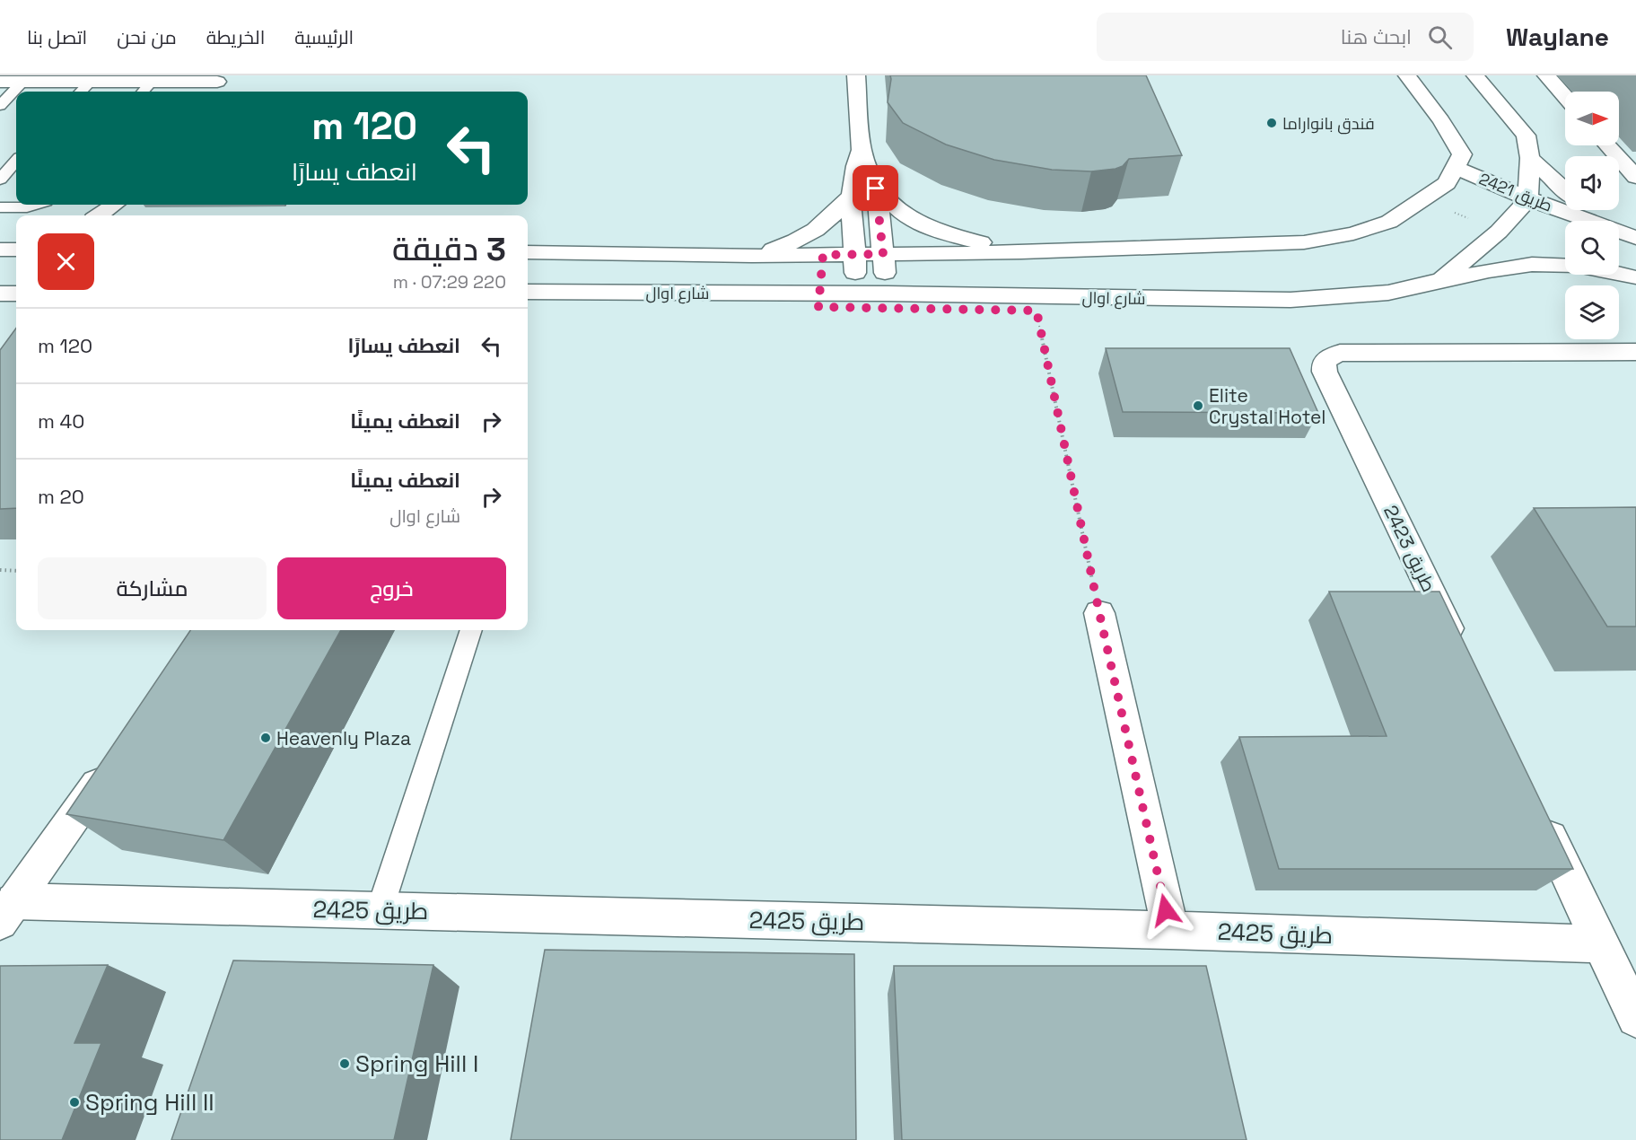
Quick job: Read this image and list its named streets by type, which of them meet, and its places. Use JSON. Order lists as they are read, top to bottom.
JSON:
{
  "streets": {
    "street": [
      "طريق 2421",
      "شارع اوال",
      "طريق 2423",
      "طريق 2425"
    ]
  },
  "crossings": [
    ["طريق 2421", "شارع اوال"]
  ],
  "places": [
    "فندق بانواراما",
    "Elite Crystal Hotel",
    "Heavenly Plaza",
    "Spring Hill I",
    "Spring Hill II"
  ],
  "north": "right",
  "page": {
    "header": "Waylane",
    "search": "ابحث هنا",
    "nav": [
      "الرئيسية",
      "الخريطة",
      "من نحن",
      "اتصل بنا"
    ],
    "turn": ["120 m", "انعطف يسارًا"],
    "heading": ["3 دقيقة", "220 m · 07:29"],
    "list": [
      {
        "name": "انعطف يسارًا",
        "value": "120 m"
      },
      {
        "name": "انعطف يمينًا",
        "value": "40 m"
      },
      {
        "name": "انعطف يمينًا",
        "note": "شارع اوال",
        "value": "20 m"
      }
    ],
    "buttons": ["خروج", "مشاركة"]
  }
}
